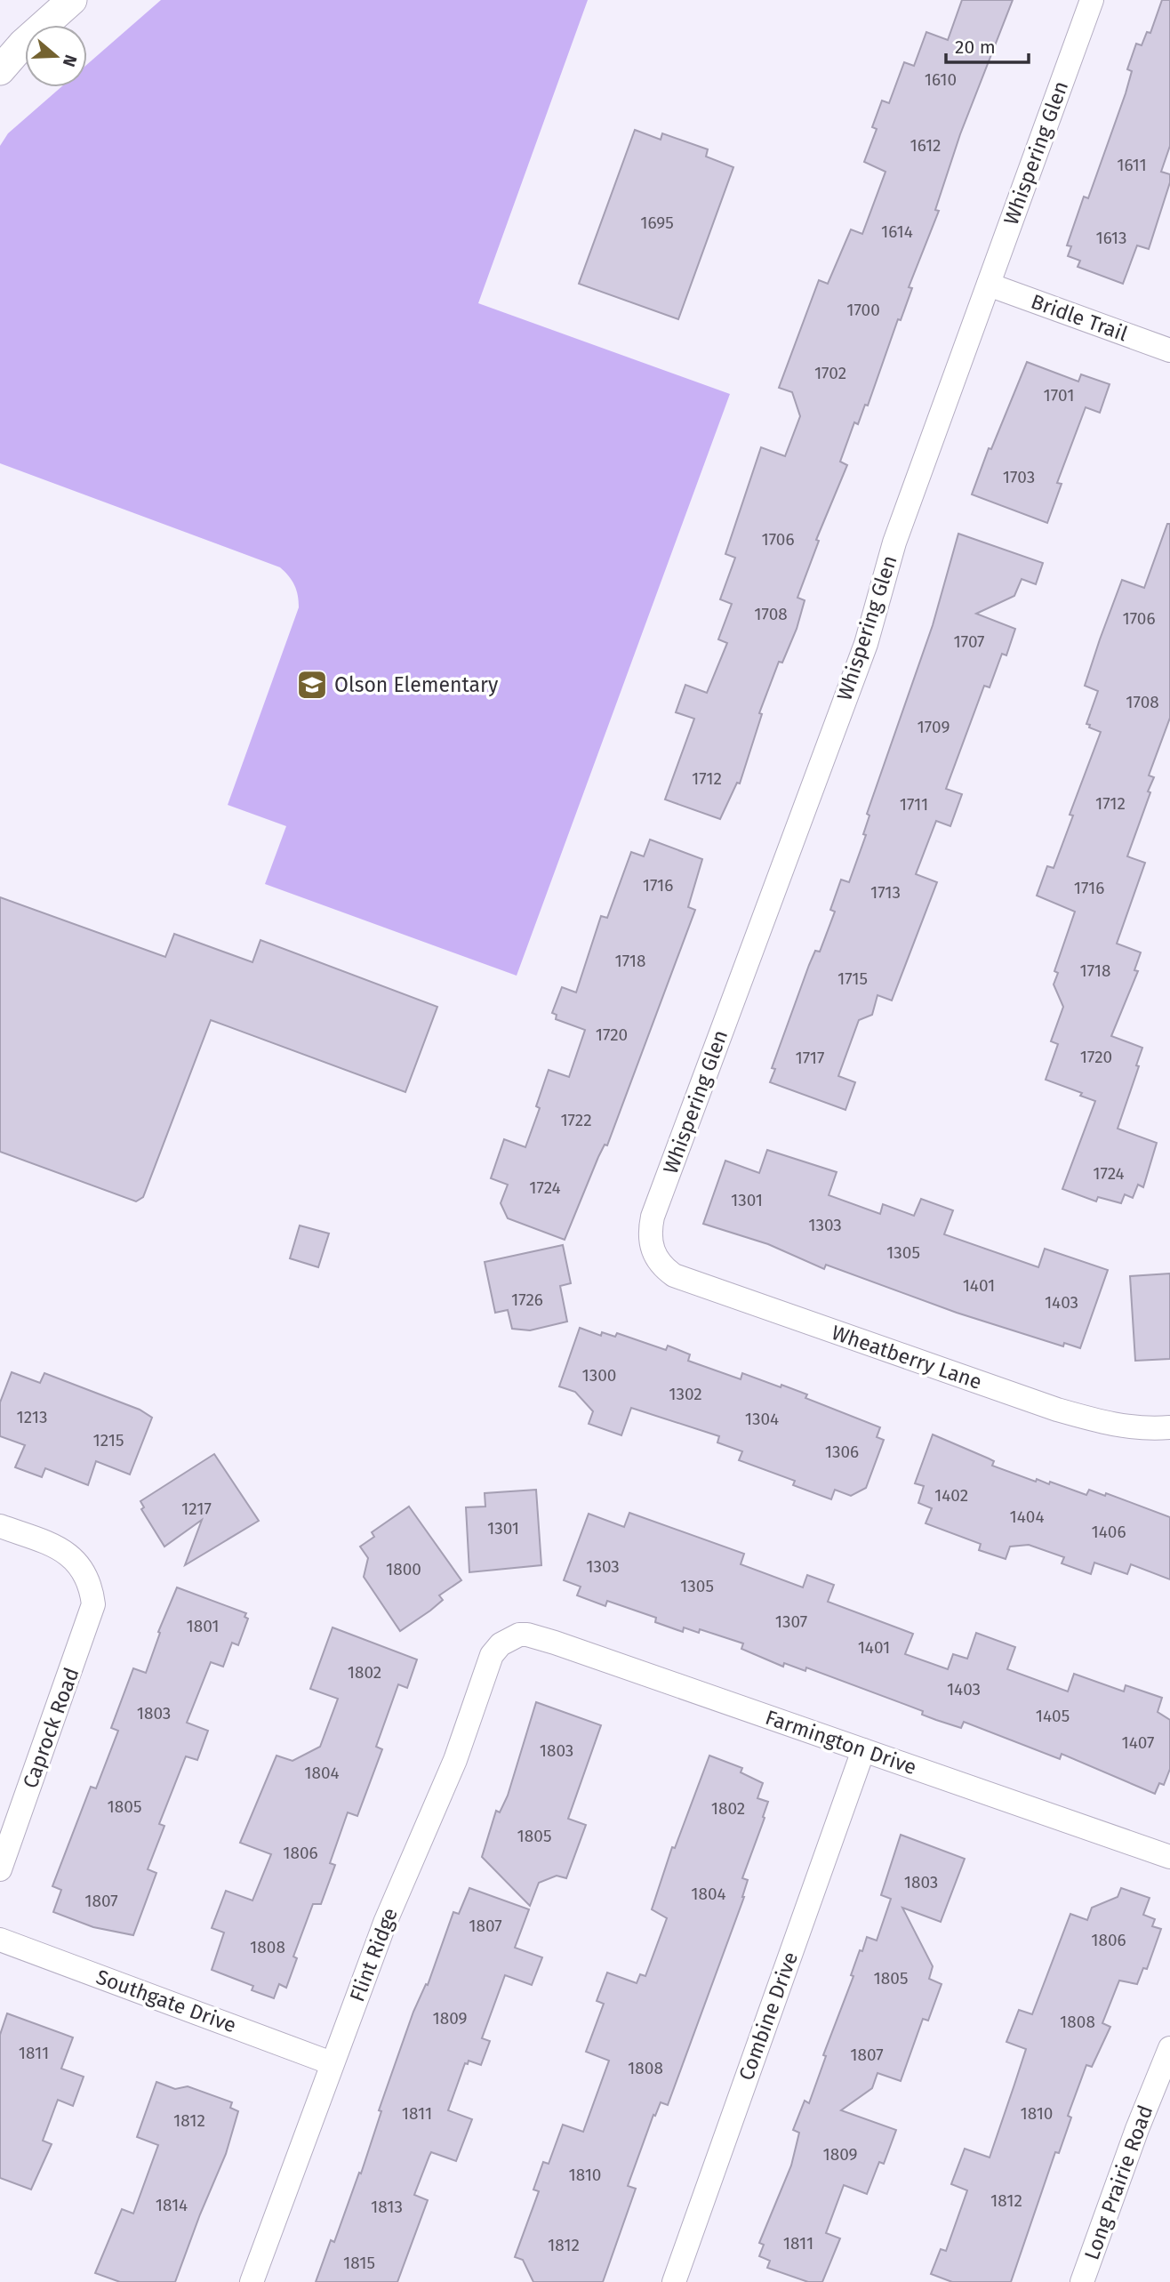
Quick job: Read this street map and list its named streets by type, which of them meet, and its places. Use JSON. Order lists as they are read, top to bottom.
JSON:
{
  "streets": {
    "street": [
      "Whispering Glen",
      "Bridle Trail",
      "Wheatberry Lane",
      "Caprock Road",
      "Farmington Drive",
      "Flint Ridge",
      "Southgate Drive",
      "Combine Drive",
      "Long Prairie Road"
    ]
  },
  "crossings": [
    ["Whispering Glen", "Bridle Trail"],
    ["Whispering Glen", "Wheatberry Lane"],
    ["Farmington Drive", "Flint Ridge"],
    ["Farmington Drive", "Combine Drive"],
    ["Flint Ridge", "Southgate Drive"]
  ],
  "places": {
    "school or university": ["Olson Elementary"]
  },
  "house_numbers": [
    "1610",
    "1612",
    "1611",
    "1695",
    "1614",
    "1613",
    "1700",
    "1702",
    "1701",
    "1703",
    "1706",
    "1708",
    "1706",
    "1707",
    "1708",
    "1709",
    "1712",
    "1712",
    "1711",
    "1716",
    "1716",
    "1713",
    "1718",
    "1718",
    "1715",
    "1720",
    "1720",
    "1717",
    "1722",
    "1724",
    "1724",
    "1301",
    "1303",
    "1305",
    "1401",
    "1726",
    "1403",
    "1300",
    "1302",
    "1213",
    "1304",
    "1215",
    "1306",
    "1402",
    "1217",
    "1404",
    "1301",
    "1406",
    "1303",
    "1800",
    "1305",
    "1307",
    "1801",
    "1401",
    "1802",
    "1403",
    "1803",
    "1405",
    "1407",
    "1803",
    "1804",
    "1805",
    "1802",
    "1805",
    "1806",
    "1803",
    "1804",
    "1807",
    "1807",
    "1806",
    "1808",
    "1805",
    "1809",
    "1808",
    "1811",
    "1807",
    "1808",
    "1811",
    "1810",
    "1812",
    "1809",
    "1810",
    "1812",
    "1814",
    "1813",
    "1811",
    "1812",
    "1815"
  ],
  "scale_bar": "20 m",
  "north": "right"
}
